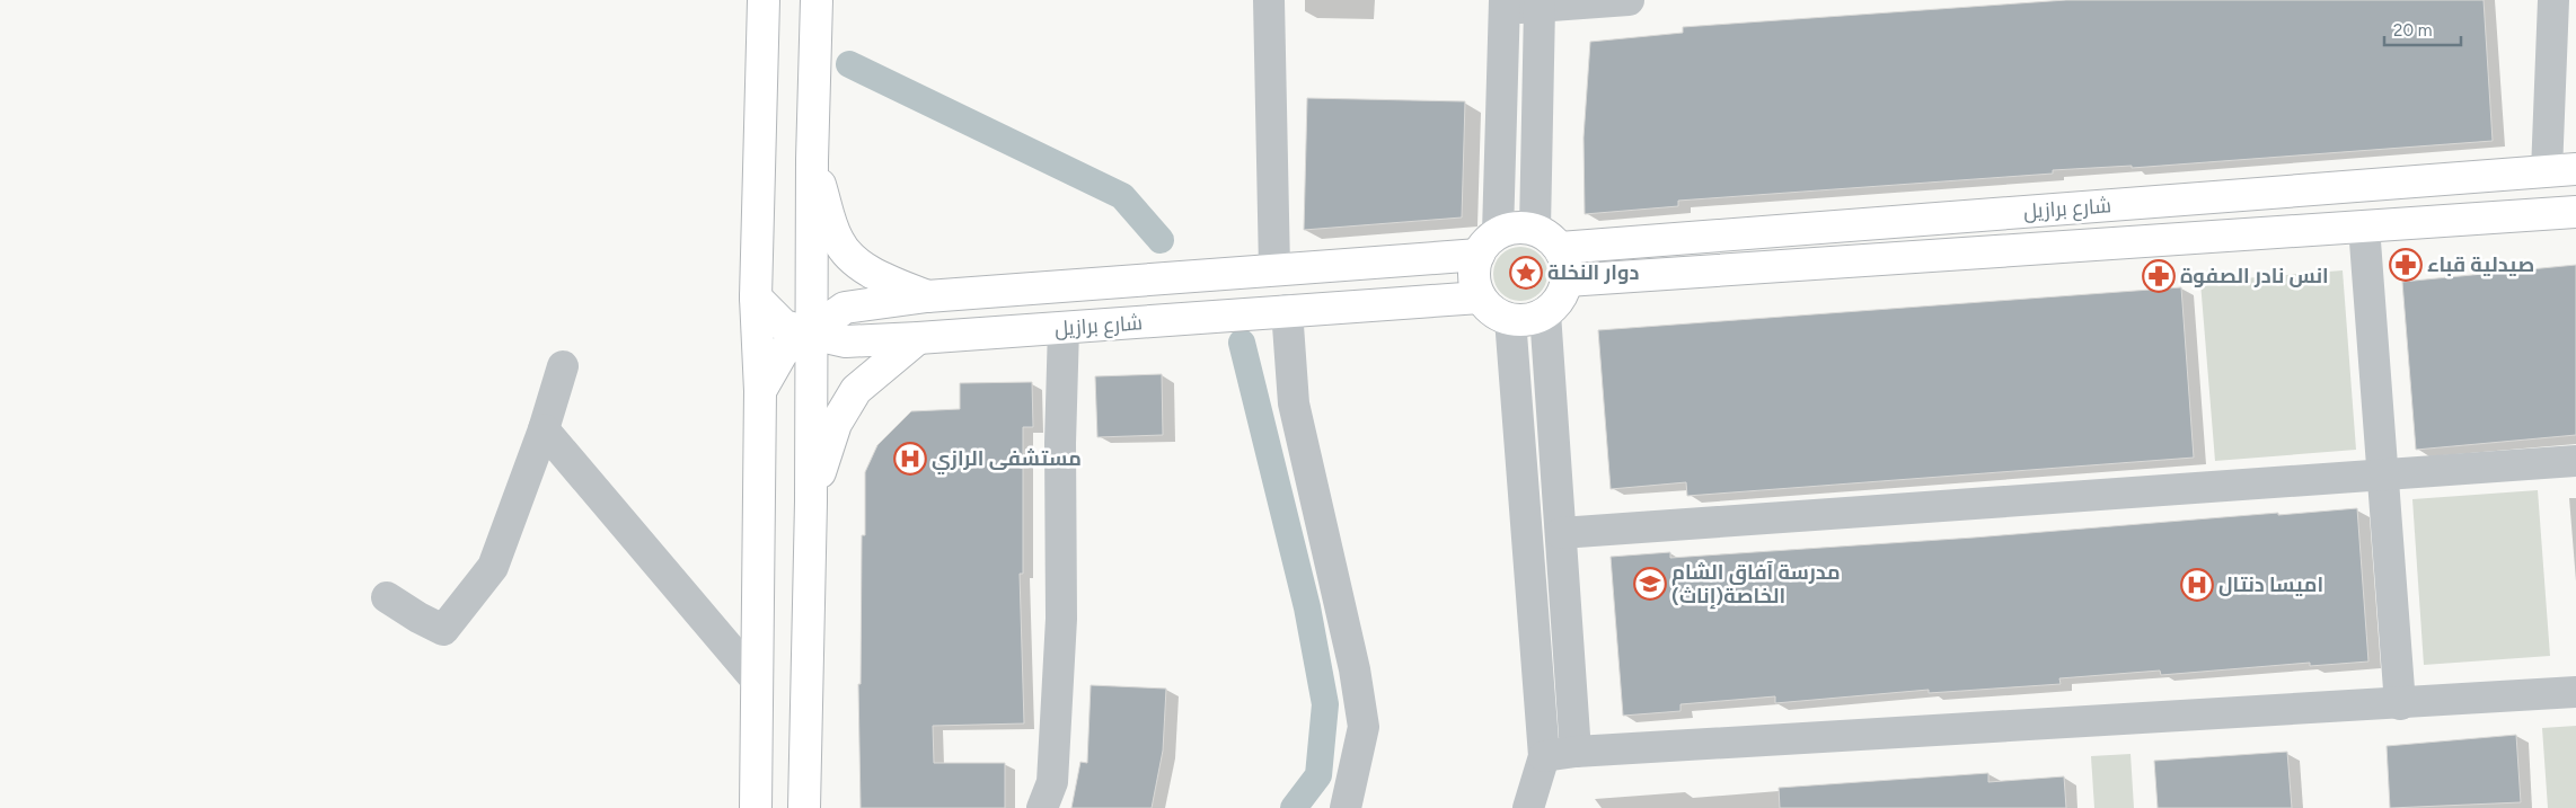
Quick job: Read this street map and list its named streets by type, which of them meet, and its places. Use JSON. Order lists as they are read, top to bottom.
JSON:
{
  "streets": {
    "highway": ["شارع برازيل"]
  },
  "places": {
    "pharmacy": ["صيدلية قباء", "انس نادر الصفوة"],
    "place": ["دوار النخلة"],
    "hospital": ["مستشفى الرازي", "اميسا دنتال"],
    "school or university": ["مدرسة آفاق الشام الخاصة(إناث)"]
  },
  "scale_bar": "20 m"
}
